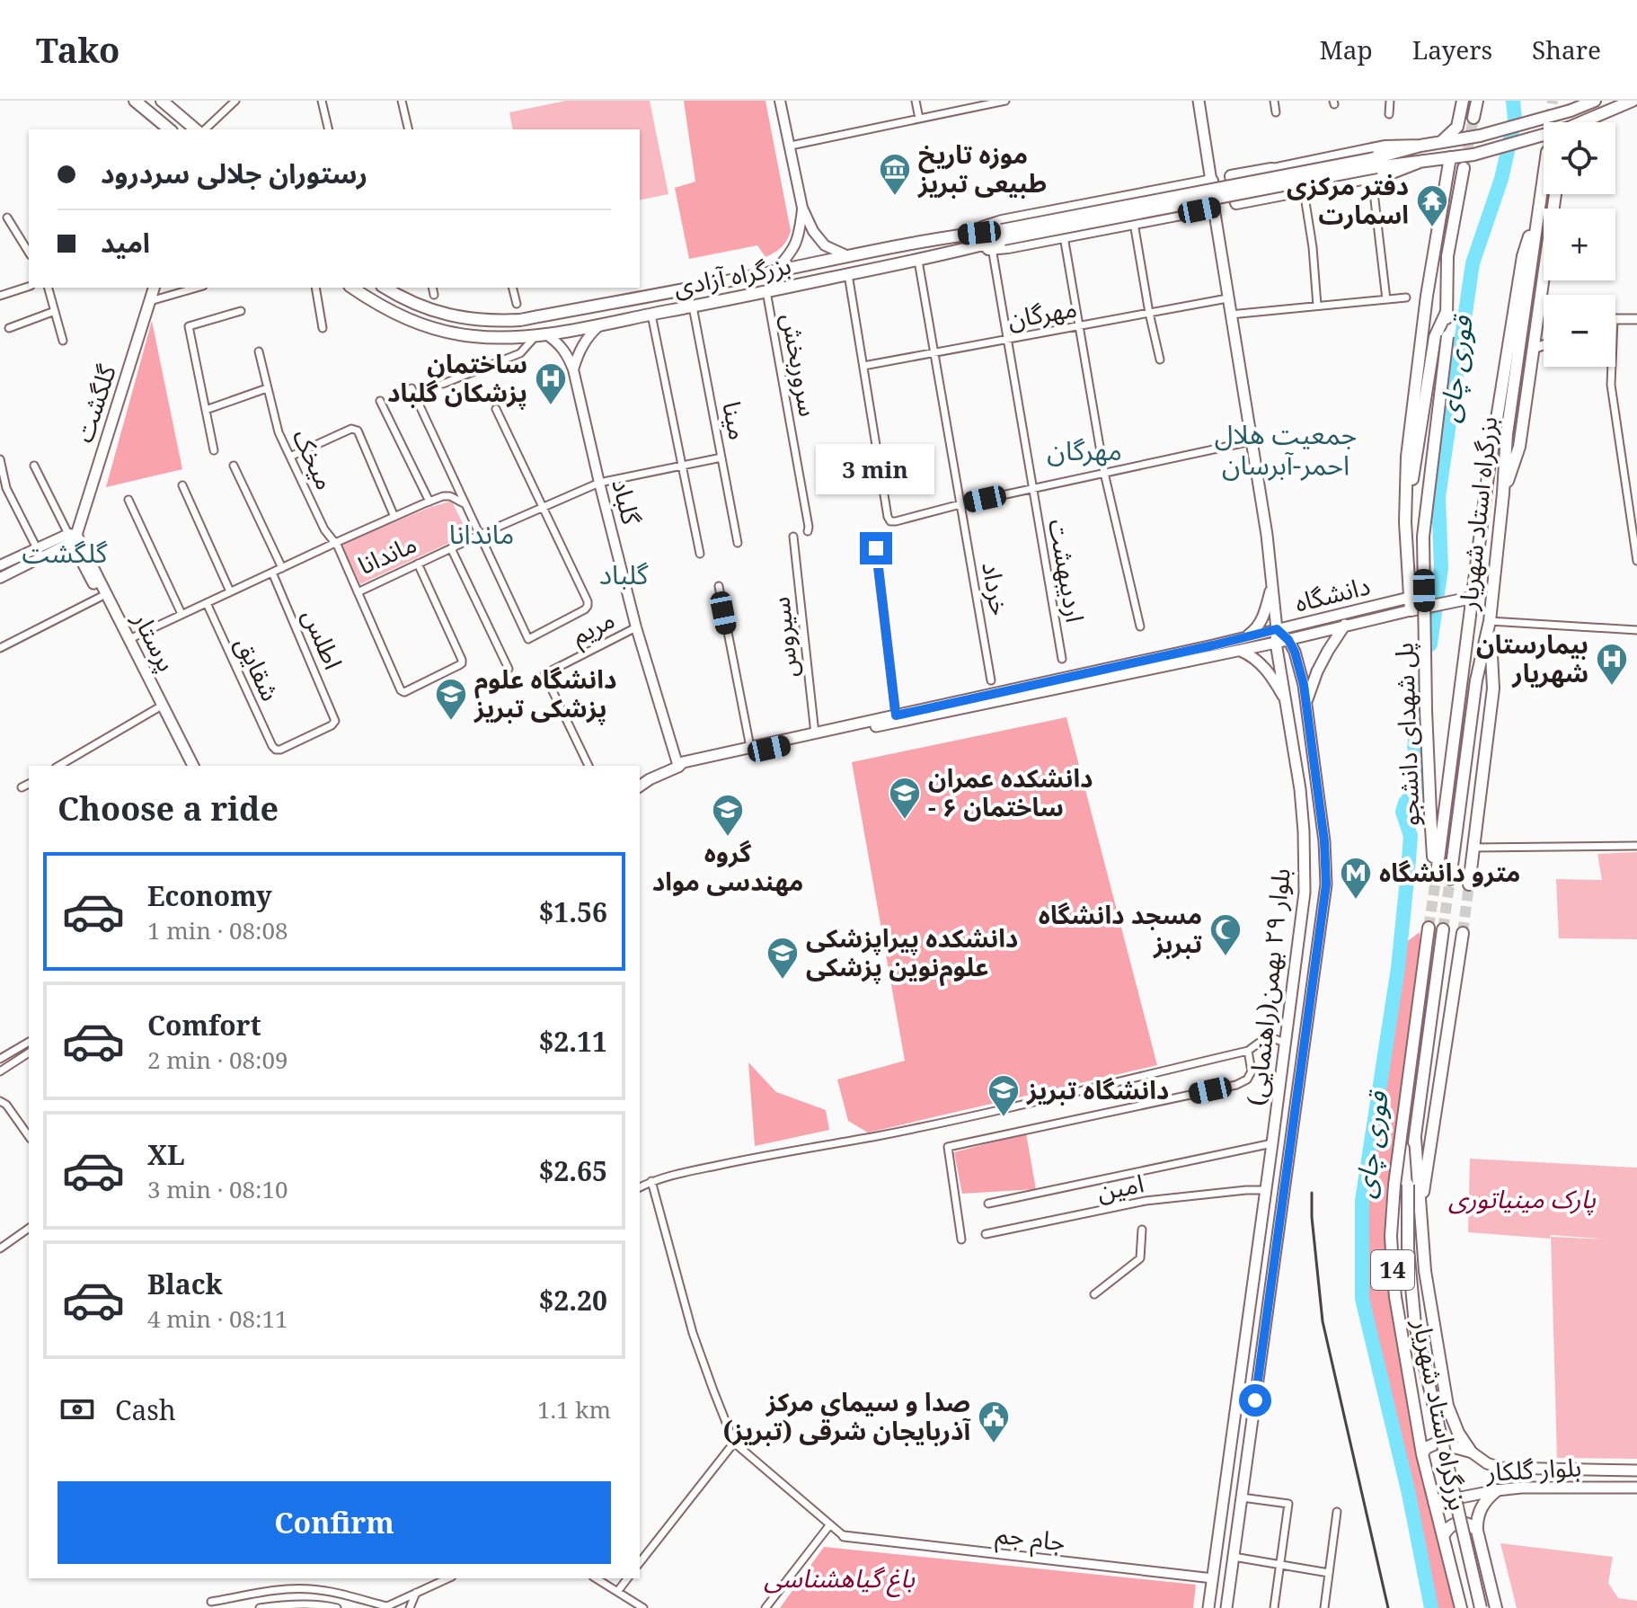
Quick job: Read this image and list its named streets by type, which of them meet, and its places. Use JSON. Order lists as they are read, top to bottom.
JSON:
{
  "streets": {
    "highway": [
      "بزرگراه آزادی",
      "بزرگراه استاد شهریار",
      "پل شهدای دانشجو",
      "14"
    ],
    "main road": [
      "گلگشت",
      "گلباد",
      "دانشگاه",
      "پرستار",
      "بلوار ٢٩ بهمن(راهنمایی)",
      "بلوار گلکار"
    ],
    "street": [
      "مهرگان",
      "سروربخش",
      "مینا",
      "میخک",
      "ماندانا",
      "اردیبهشت",
      "خرداد",
      "مریم",
      "سیروس",
      "اطلس",
      "شقایق",
      "امین",
      "جام جم"
    ]
  },
  "crossings": [
    ["بزرگراه آزادی", "سروربخش"],
    ["بزرگراه آزادی", "مینا"],
    ["بزرگراه آزادی", "خرداد"],
    ["مهرگان", "اردیبهشت"],
    ["مهرگان", "خرداد"],
    ["گلگشت", "پرستار"],
    ["مینا", "ماندانا"],
    ["میخک", "ماندانا"],
    ["گلباد", "ماندانا"],
    ["گلباد", "دانشگاه"],
    ["گلباد", "مریم"],
    ["بزرگراه استاد شهریار", "بلوار گلکار"],
    ["ماندانا", "اطلس"],
    ["ماندانا", "پرستار"],
    ["ماندانا", "شقایق"],
    ["دانشگاه", "سیروس"],
    ["دانشگاه", "بلوار ٢٩ بهمن(راهنمایی)"],
    ["اطلس", "شقایق"],
    ["بلوار ٢٩ بهمن(راهنمایی)", "امین"],
    ["بلوار ٢٩ بهمن(راهنمایی)", "جام جم"]
  ],
  "districts": [
    "جمعیت هلال احمر-آبرسان",
    "مهرگان",
    "ماندانا",
    "گلگشت",
    "گلباد"
  ],
  "water": ["قوری چای"],
  "parks": ["پارک مینیاتوری", "باغ گیاهشناسی"],
  "places": {
    "museum": ["موزه تاریخ طبیعی تبریز"],
    "temple": ["دفتر مرکزی اسمارت"],
    "hospital": ["ساختمان پزشکان گلباد", "بیمارستان شهریار"],
    "school or university": [
      "دانشگاه علوم پزشکی تبریز",
      "دانشکده عمران - ساختمان ۶",
      "گروه مهندسی مواد",
      "دانشکده پیراپزشکی علوم‌نوین پزشکی",
      "دانشگاه تبریز"
    ],
    "metro station": ["مترو دانشگاه"],
    "mosque": ["مسجد دانشگاه تبربز"],
    "public building": ["صدا و سیمای مرکز آذربایجان شرقی (تبریز)"]
  },
  "page": {
    "header": "Tako",
    "nav": ["Map", "Layers", "Share"],
    "map_buttons": ["+", "−"],
    "banner": ["رستوران جلالی سردرود", "امید"],
    "bubble": "3 min",
    "heading": "Choose a ride",
    "list": [
      {
        "name": "Economy",
        "note": "1 min · 08:08",
        "value": "$1.56"
      },
      {
        "name": "Comfort",
        "note": "2 min · 08:09",
        "value": "$2.11"
      },
      {
        "name": "XL",
        "note": "3 min · 08:10",
        "value": "$2.65"
      },
      {
        "name": "Black",
        "note": "4 min · 08:11",
        "value": "$2.20"
      }
    ],
    "pay": ["Cash", "1.1 km"],
    "buttons": "Confirm"
  }
}
